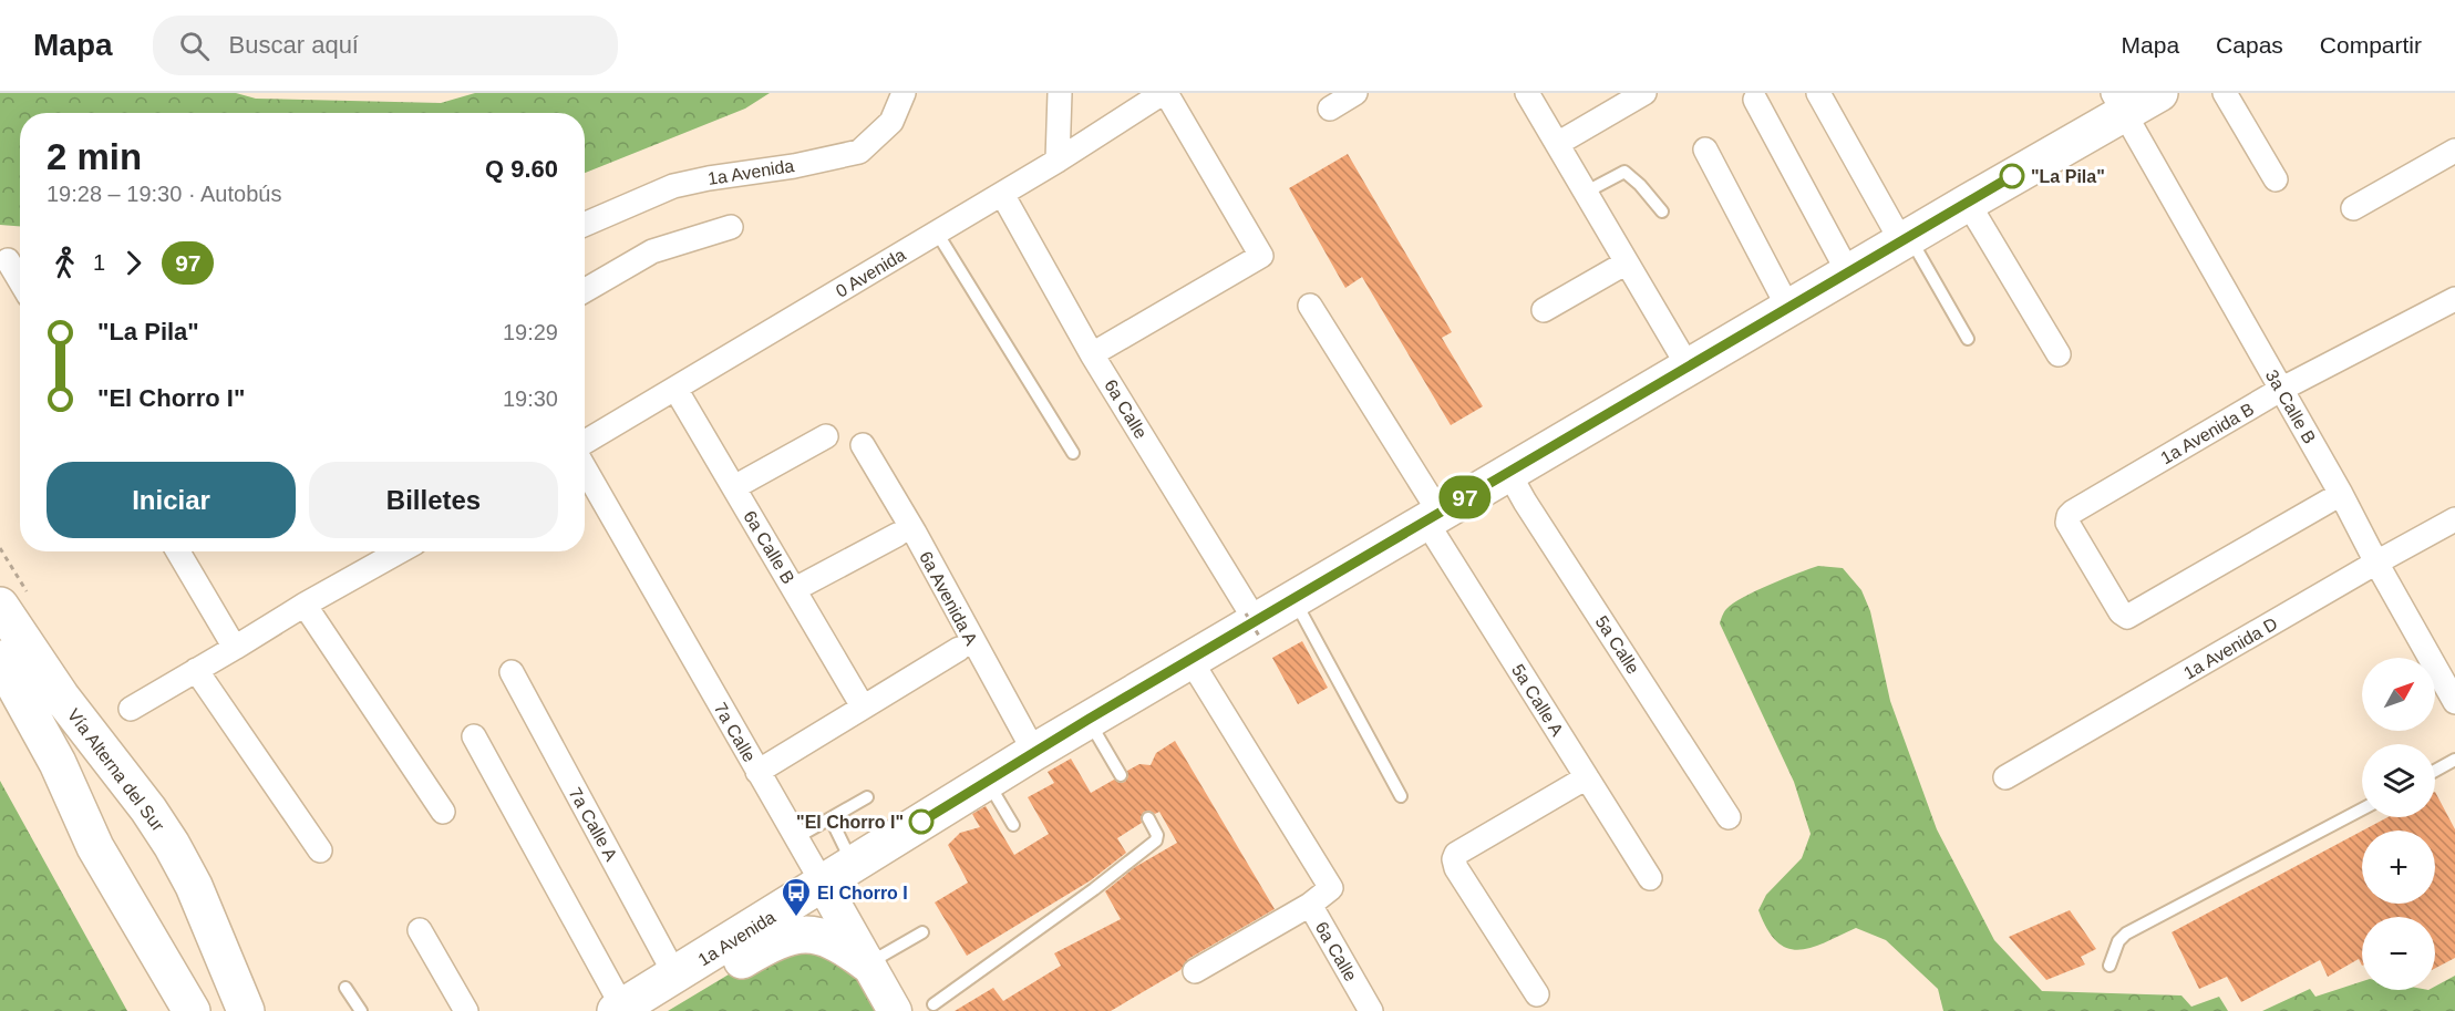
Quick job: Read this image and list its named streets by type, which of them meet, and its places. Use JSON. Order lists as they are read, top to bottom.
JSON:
{
  "streets": {
    "main road": ["1a Avenida", "Vía Alterna del Sur"],
    "street": [
      "0 Avenida",
      "3a Calle B",
      "6a Calle",
      "1a Avenida B",
      "6a Calle B",
      "6a Avenida A",
      "5a Calle",
      "1a Avenida D",
      "5a Calle A",
      "7a Calle",
      "7a Calle A"
    ]
  },
  "crossings": [
    ["1a Avenida", "3a Calle B"],
    ["1a Avenida", "6a Calle"],
    ["1a Avenida", "6a Avenida A"],
    ["1a Avenida", "5a Calle"],
    ["1a Avenida", "5a Calle A"],
    ["1a Avenida", "7a Calle"],
    ["1a Avenida", "7a Calle A"],
    ["0 Avenida", "6a Calle"],
    ["0 Avenida", "6a Calle B"],
    ["3a Calle B", "1a Avenida B"],
    ["3a Calle B", "1a Avenida D"]
  ],
  "places": {
    "other": ["\"La Pila\"", "\"El Chorro I\""],
    "bus stop": ["El Chorro I"]
  },
  "lines": ["bus line 97"],
  "north": "top right",
  "page": {
    "header": "Mapa",
    "search": "Buscar aquí",
    "nav": ["Mapa", "Capas", "Compartir"],
    "on_map": "97",
    "heading": ["2 min", "19:28 – 19:30 · Autobús", "Q 9.60"],
    "legs": ["1", "97"],
    "list": [
      {
        "name": "\"La Pila\"",
        "value": "19:29"
      },
      {
        "name": "\"El Chorro I\"",
        "value": "19:30"
      }
    ],
    "buttons": ["Iniciar", "Billetes"],
    "map_buttons": ["+", "−"]
  }
}
